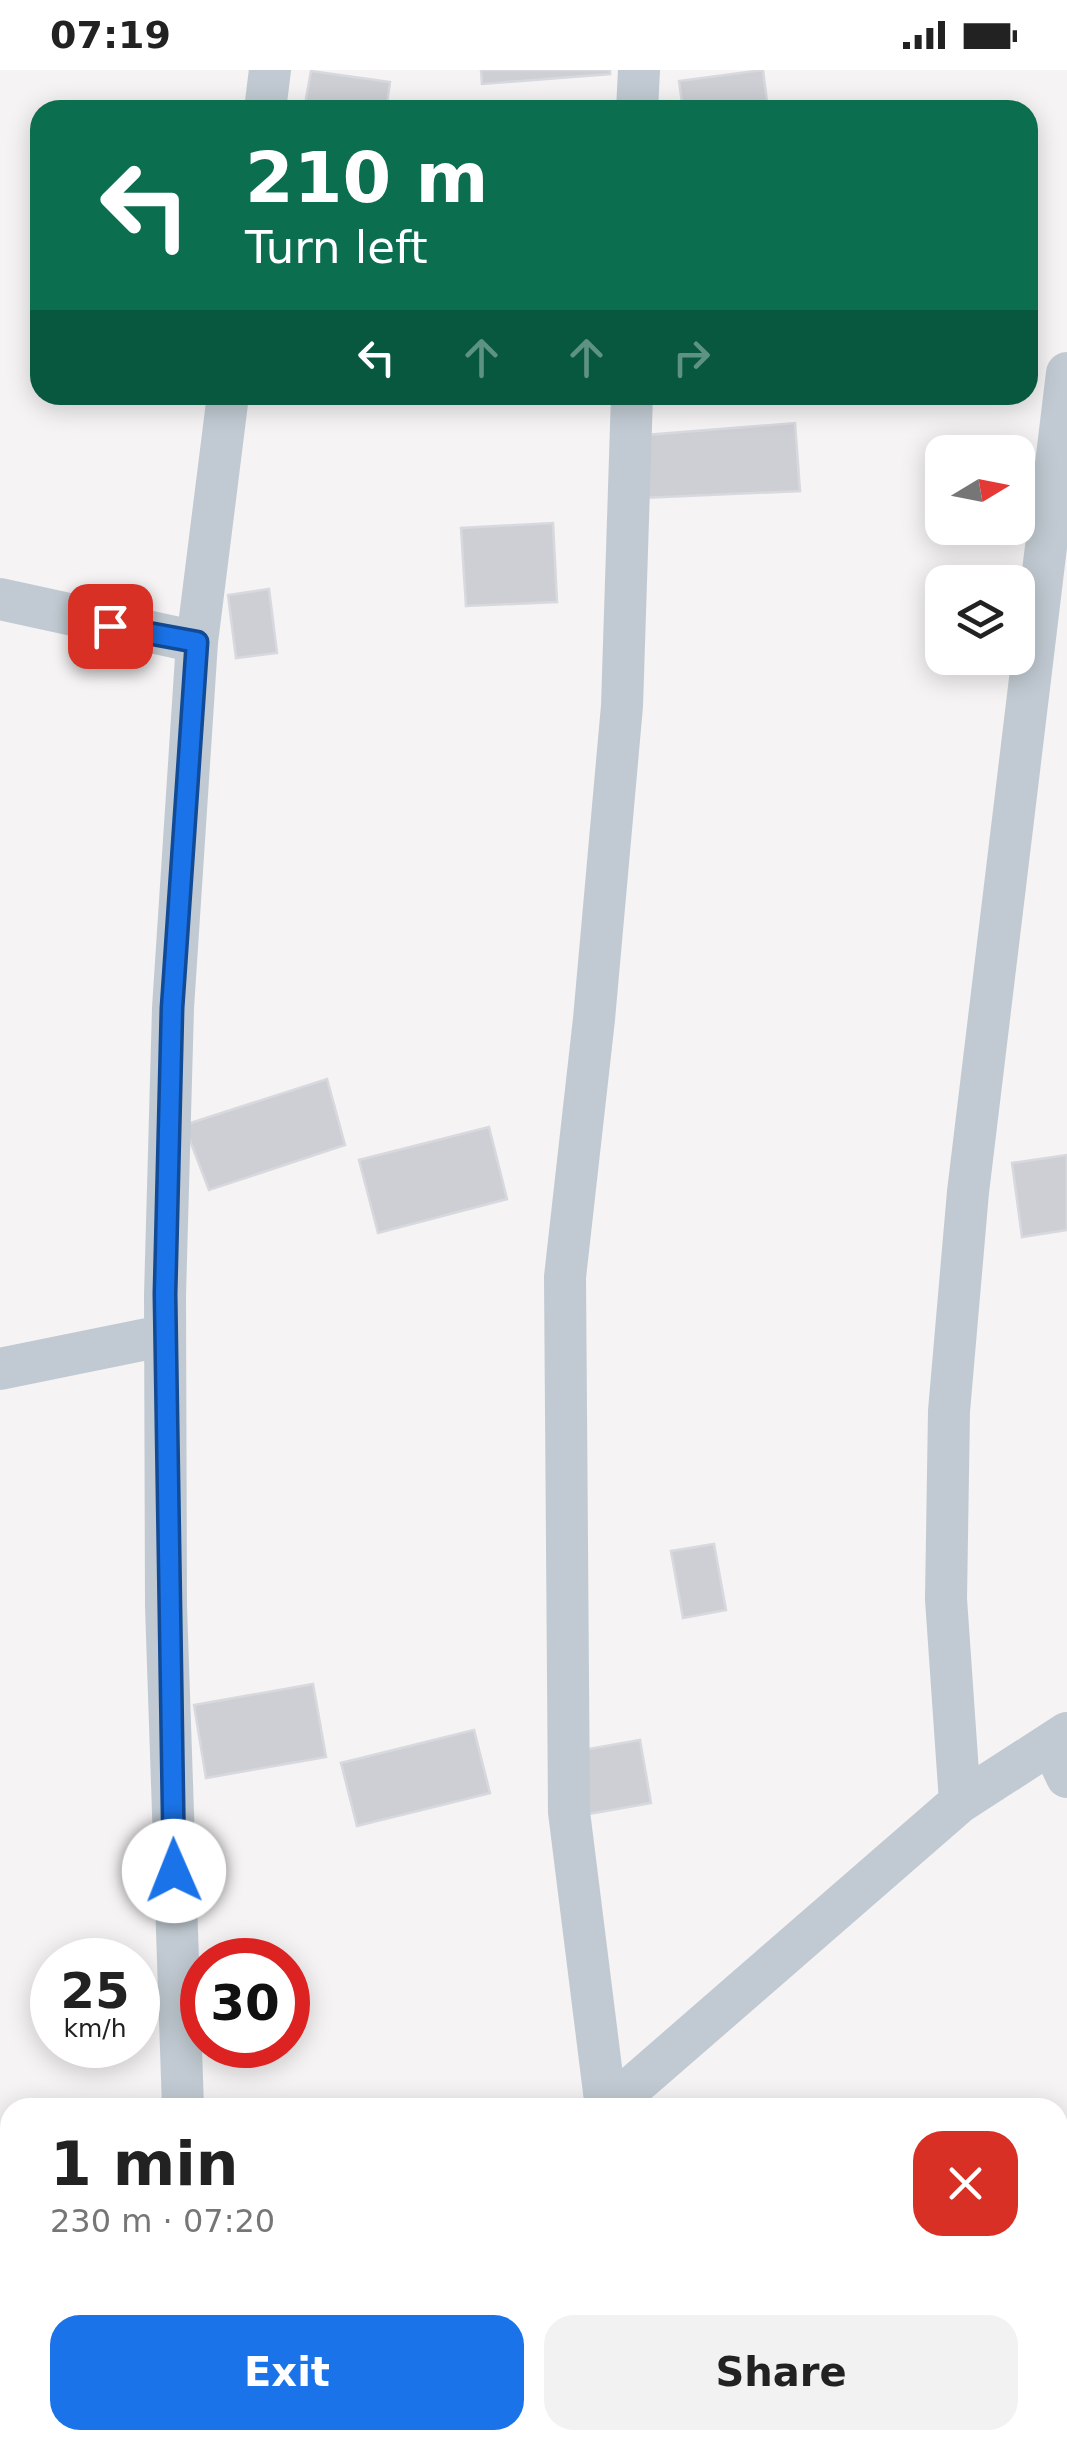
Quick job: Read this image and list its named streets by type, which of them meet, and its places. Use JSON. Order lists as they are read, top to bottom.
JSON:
{
  "north": "right",
  "page": {
    "status": "07:19",
    "turn": ["210 m", "Turn left"],
    "speed": "25 km/h",
    "limit": "30",
    "heading": ["1 min", "230 m · 07:20"],
    "buttons": ["Exit", "Share"]
  }
}
